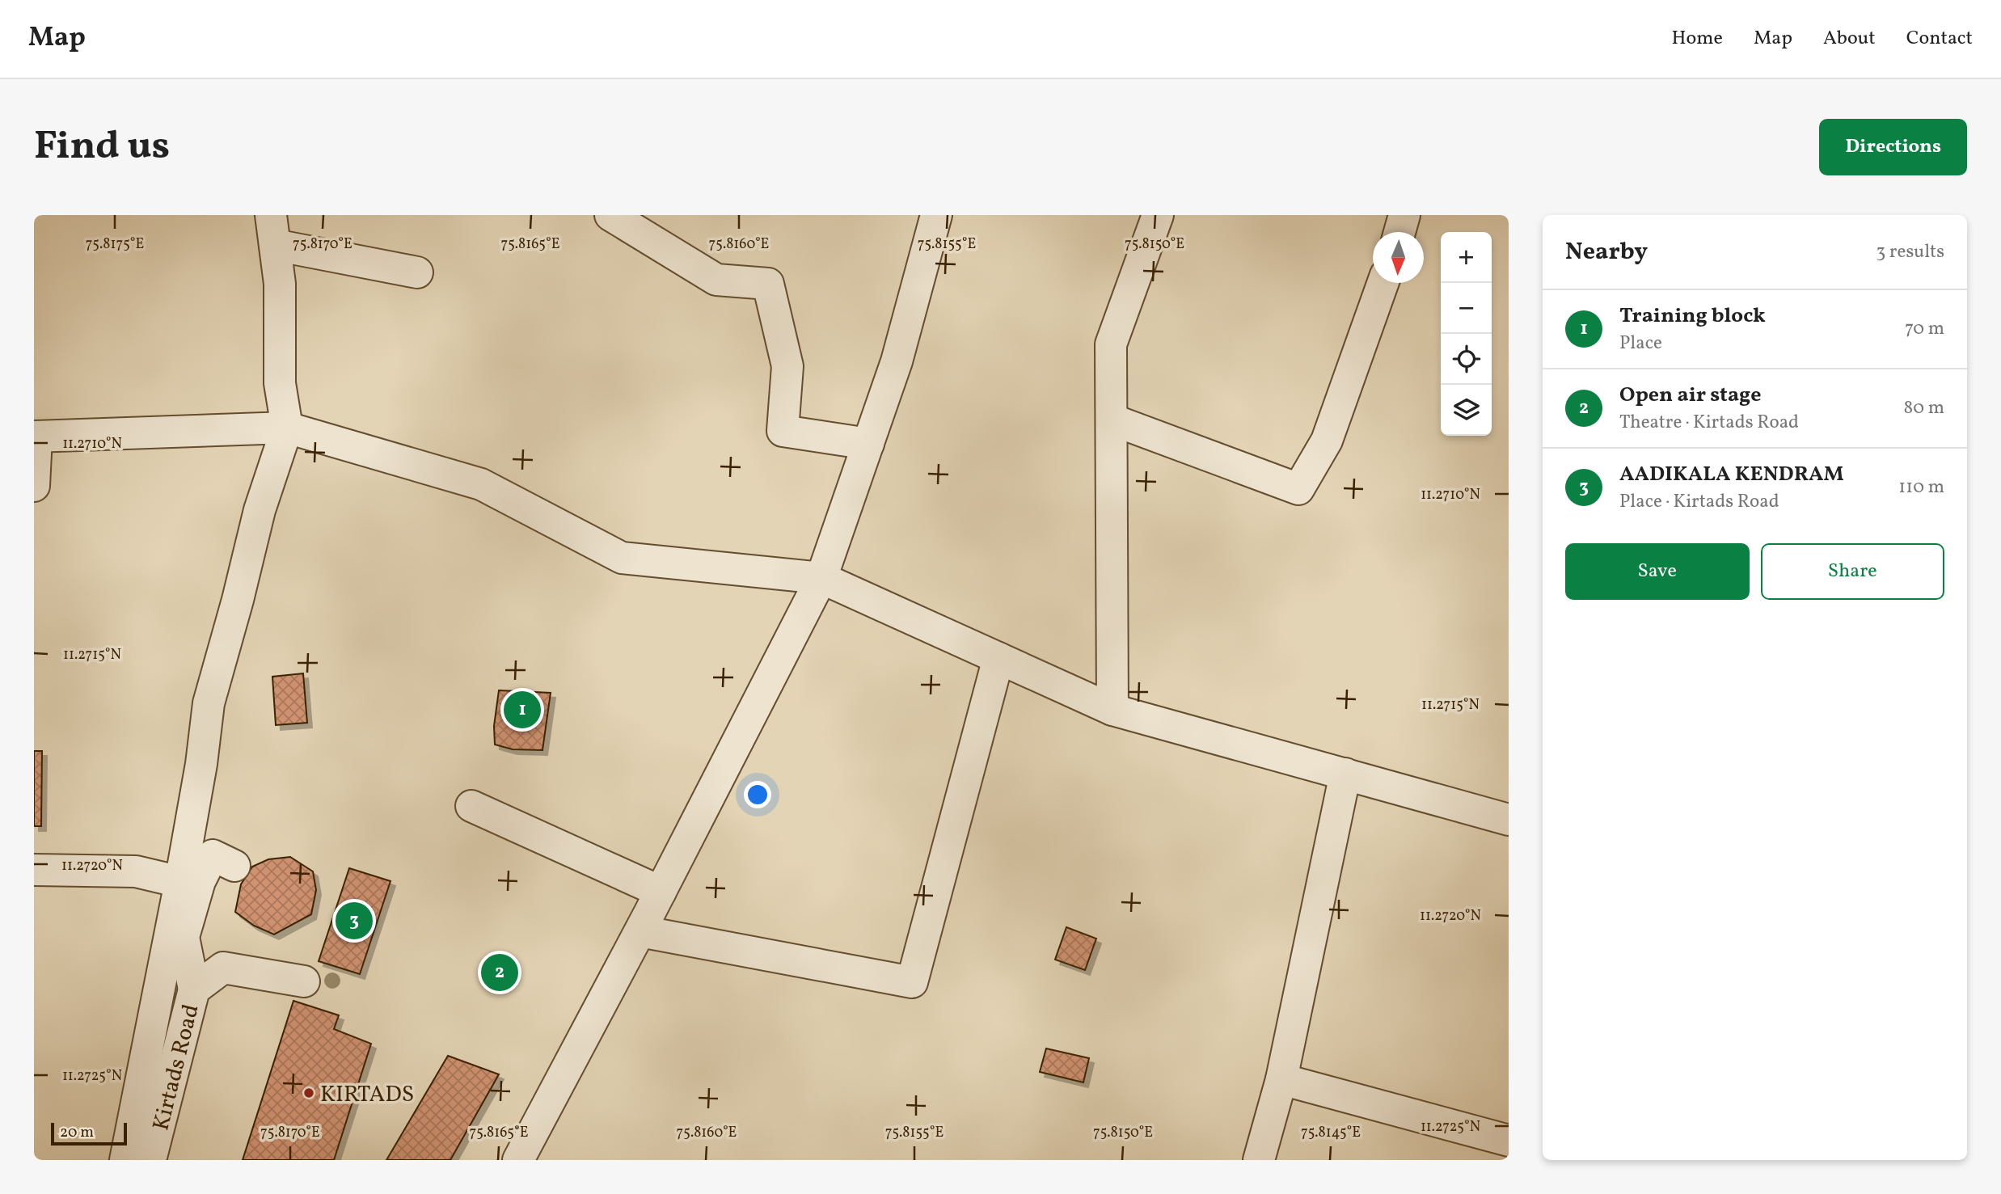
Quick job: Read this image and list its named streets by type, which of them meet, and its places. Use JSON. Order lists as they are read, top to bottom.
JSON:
{
  "streets": {
    "street": ["Kirtads Road"]
  },
  "places": ["KIRTADS"],
  "scale_bar": "20 m",
  "north": "bottom",
  "page": {
    "header": "Map",
    "nav": [
      "Home",
      "Map",
      "About",
      "Contact"
    ],
    "buttons": [
      "Directions",
      ["Save", "Share"]
    ],
    "title": "Find us",
    "heading": ["Nearby", "3 results"],
    "map_buttons": ["+", "−"],
    "list": [
      {
        "mark": "1",
        "name": "Training block",
        "note": "Place",
        "value": "70 m"
      },
      {
        "mark": "2",
        "name": "Open air stage",
        "note": "Theatre · Kirtads Road",
        "value": "80 m"
      },
      {
        "mark": "3",
        "name": "AADIKALA KENDRAM",
        "note": "Place · Kirtads Road",
        "value": "110 m"
      }
    ],
    "pins": ["1", "3", "2"],
    "scale": "20 m"
  },
  "coordinates": [
    "75.8175°E",
    "75.8170°E",
    "75.8165°E",
    "75.8160°E",
    "75.8155°E",
    "75.8150°E",
    "11.2710°N",
    "11.2715°N",
    "11.2720°N",
    "11.2725°N",
    "75.8145°E"
  ]
}
